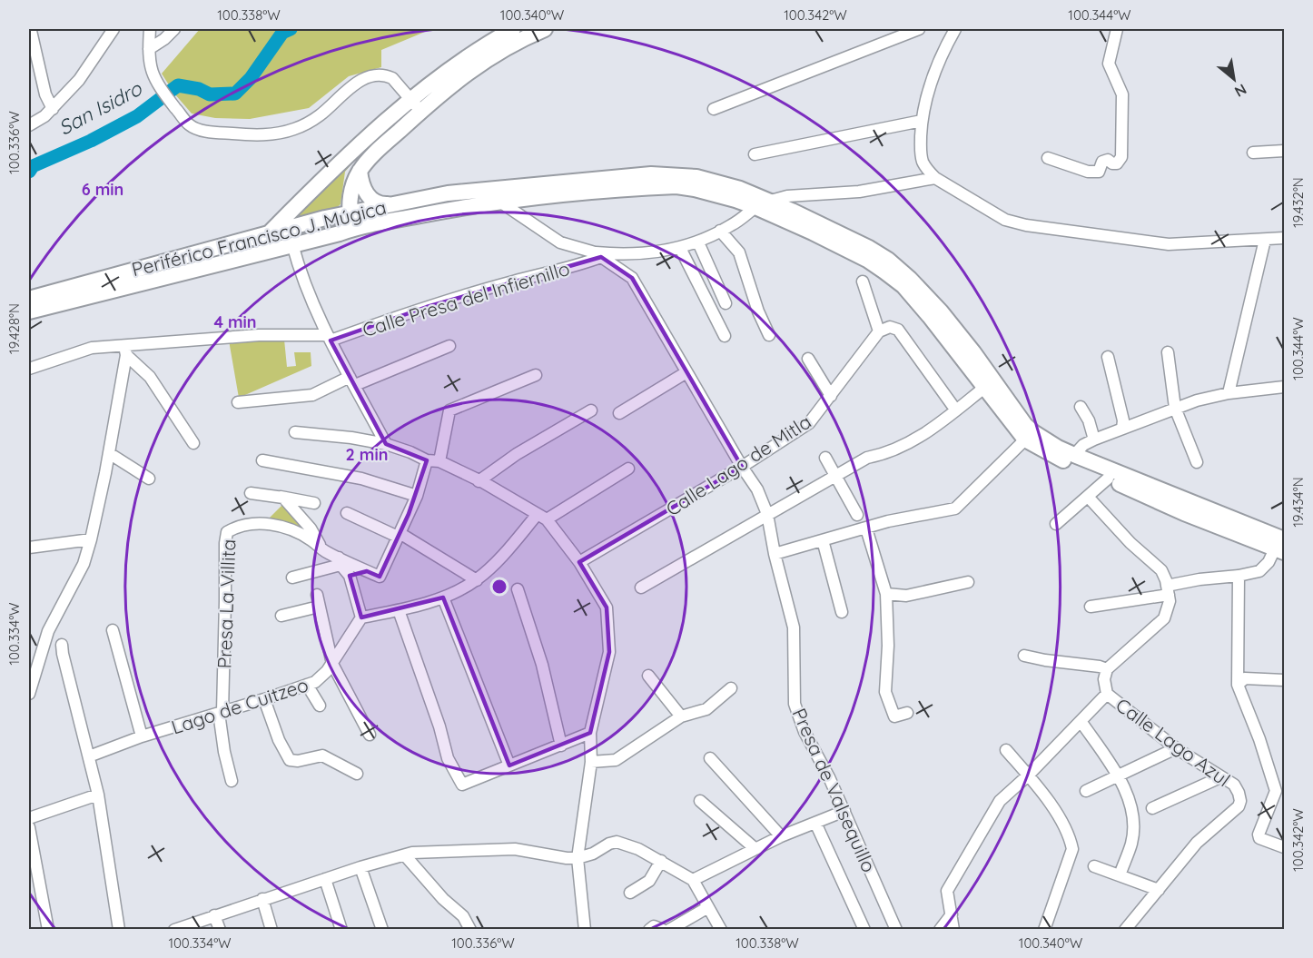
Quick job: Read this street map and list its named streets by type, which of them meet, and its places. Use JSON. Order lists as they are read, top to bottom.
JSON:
{
  "streets": {
    "main road": ["Periférico Francisco J. Múgica"],
    "street": [
      "Calle Presa del Infiernillo",
      "Calle Lago de Mitla",
      "Presa La Villita",
      "Lago de Cuitzeo",
      "Calle Lago Azul",
      "Presa de Valsequillo"
    ]
  },
  "crossings": [
    ["Periférico Francisco J. Múgica", "Calle Presa del Infiernillo"],
    ["Calle Presa del Infiernillo", "Presa de Valsequillo"],
    ["Calle Lago de Mitla", "Presa de Valsequillo"],
    ["Presa La Villita", "Lago de Cuitzeo"]
  ],
  "water": ["San Isidro"],
  "north": "bottom right",
  "coordinates": [
    "100.338°W",
    "100.340°W",
    "100.342°W",
    "100.344°W",
    "100.336°W",
    "19.432°N",
    "19.428°N",
    "19.434°N",
    "100.334°W"
  ],
  "rings": ["6 min", "4 min", "2 min"]
}
